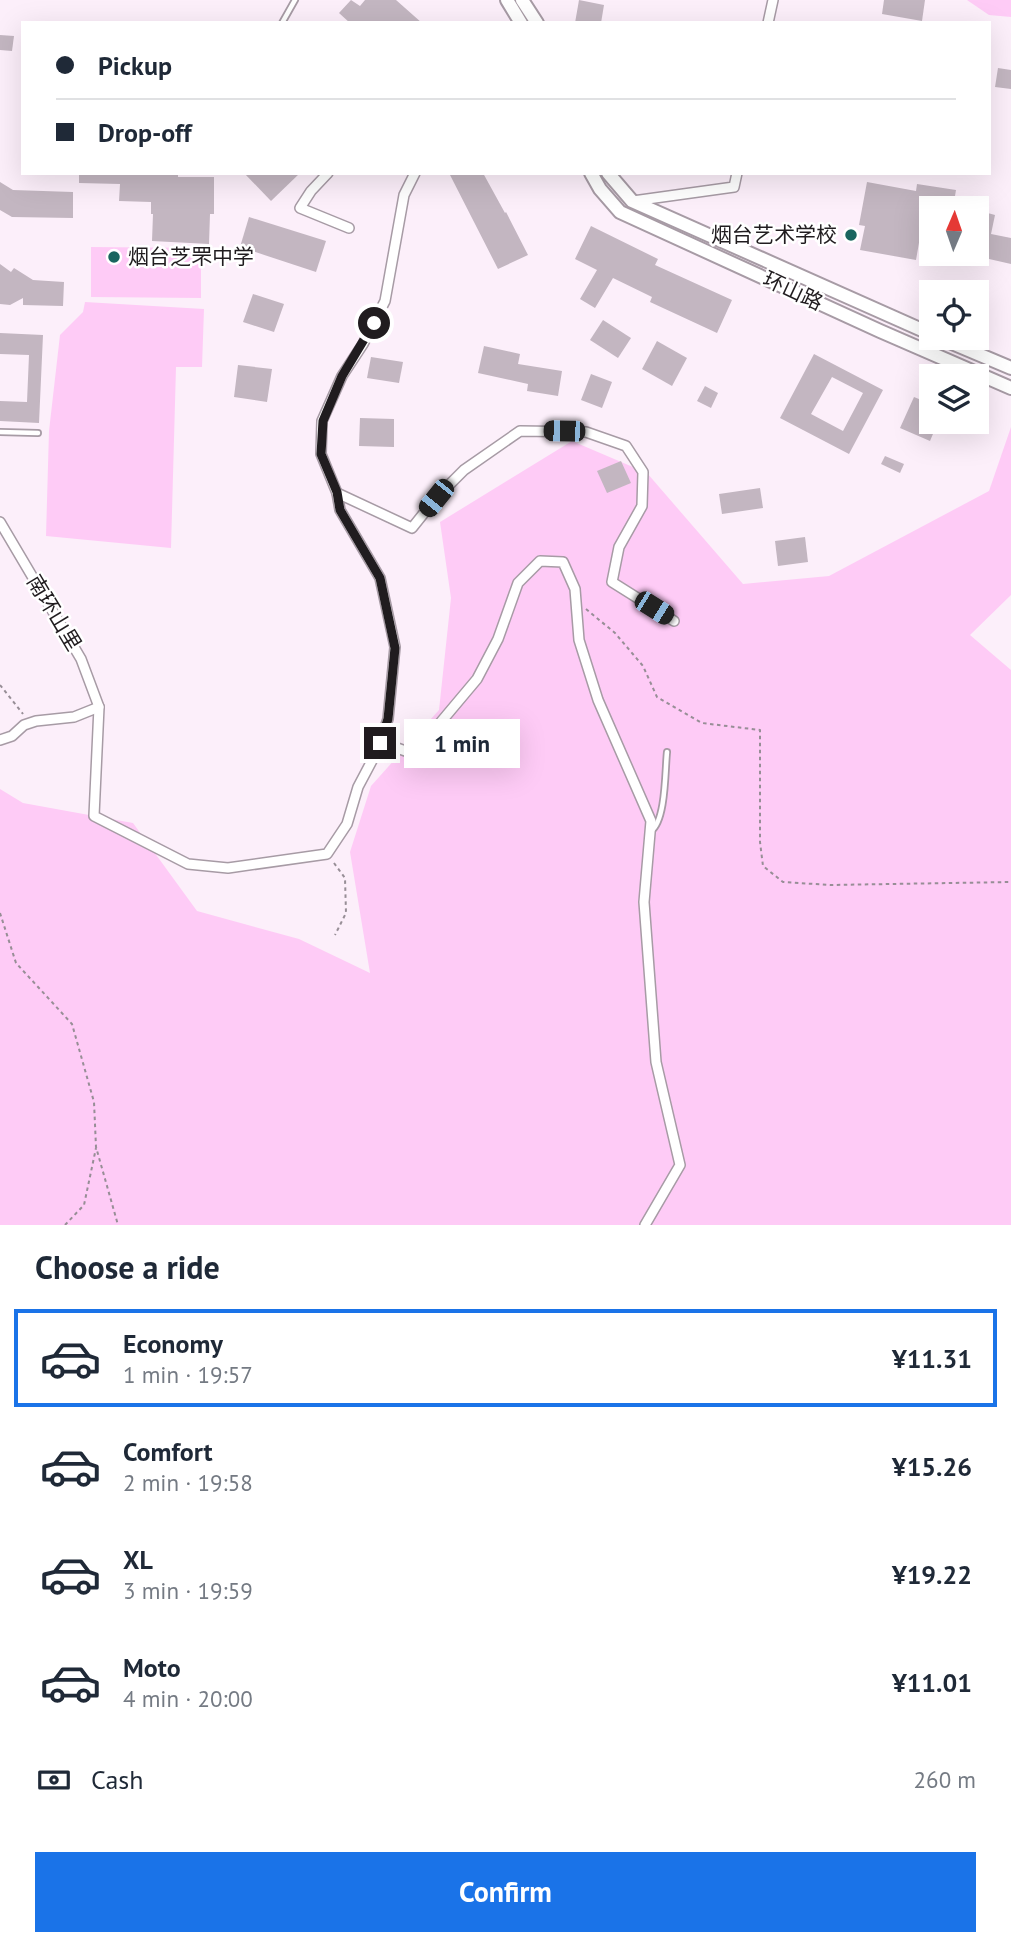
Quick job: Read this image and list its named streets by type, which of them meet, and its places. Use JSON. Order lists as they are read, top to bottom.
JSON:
{
  "streets": {
    "main road": ["环山路"],
    "street": ["南环山里"]
  },
  "places": ["烟台艺术学校", "烟台芝罘中学"],
  "north": "top",
  "page": {
    "banner": ["Pickup", "Drop-off"],
    "bubble": "1 min",
    "heading": "Choose a ride",
    "list": [
      {
        "name": "Economy",
        "note": "1 min · 19:57",
        "value": "¥11.31"
      },
      {
        "name": "Comfort",
        "note": "2 min · 19:58",
        "value": "¥15.26"
      },
      {
        "name": "XL",
        "note": "3 min · 19:59",
        "value": "¥19.22"
      },
      {
        "name": "Moto",
        "note": "4 min · 20:00",
        "value": "¥11.01"
      }
    ],
    "pay": ["Cash", "260 m"],
    "buttons": "Confirm"
  }
}
